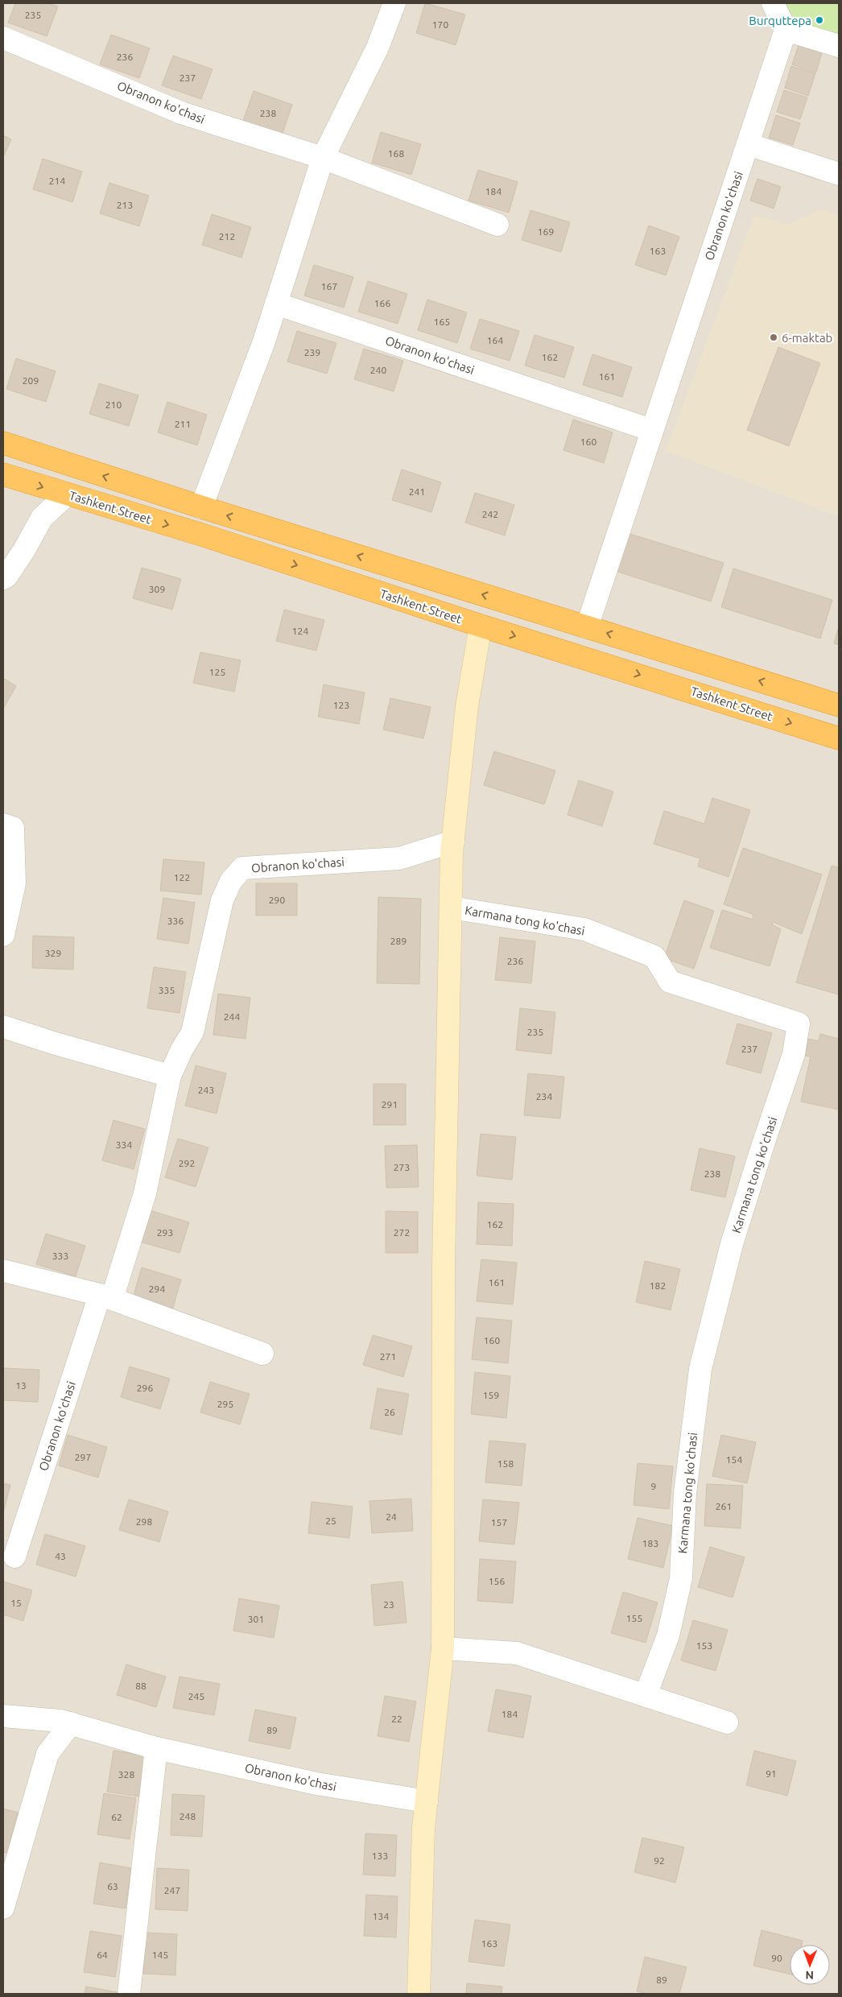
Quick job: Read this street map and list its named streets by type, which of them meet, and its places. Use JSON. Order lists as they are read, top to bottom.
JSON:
{
  "streets": {
    "highway": ["Tashkent Street"],
    "street": ["Obranon ko'chasi", "Karmana tong ko'chasi"]
  },
  "places": ["Burquttepa", "6-maktab"],
  "house_numbers": [
    "235",
    "170",
    "236",
    "237",
    "238",
    "168",
    "214",
    "184",
    "213",
    "169",
    "212",
    "163",
    "167",
    "166",
    "165",
    "164",
    "239",
    "162",
    "240",
    "161",
    "209",
    "210",
    "211",
    "160",
    "241",
    "242",
    "309",
    "124",
    "125",
    "123",
    "122",
    "290",
    "336",
    "289",
    "329",
    "236",
    "335",
    "244",
    "235",
    "237",
    "243",
    "234",
    "291",
    "334",
    "292",
    "273",
    "238",
    "162",
    "293",
    "272",
    "333",
    "161",
    "182",
    "294",
    "160",
    "271",
    "13",
    "296",
    "159",
    "295",
    "26",
    "297",
    "154",
    "158",
    "9",
    "261",
    "24",
    "25",
    "298",
    "157",
    "183",
    "43",
    "156",
    "15",
    "23",
    "155",
    "301",
    "153",
    "88",
    "245",
    "184",
    "22",
    "89",
    "91",
    "328",
    "248",
    "62",
    "133",
    "92",
    "63",
    "247",
    "134",
    "163",
    "64",
    "145",
    "90",
    "89"
  ],
  "north": "bottom"
}
